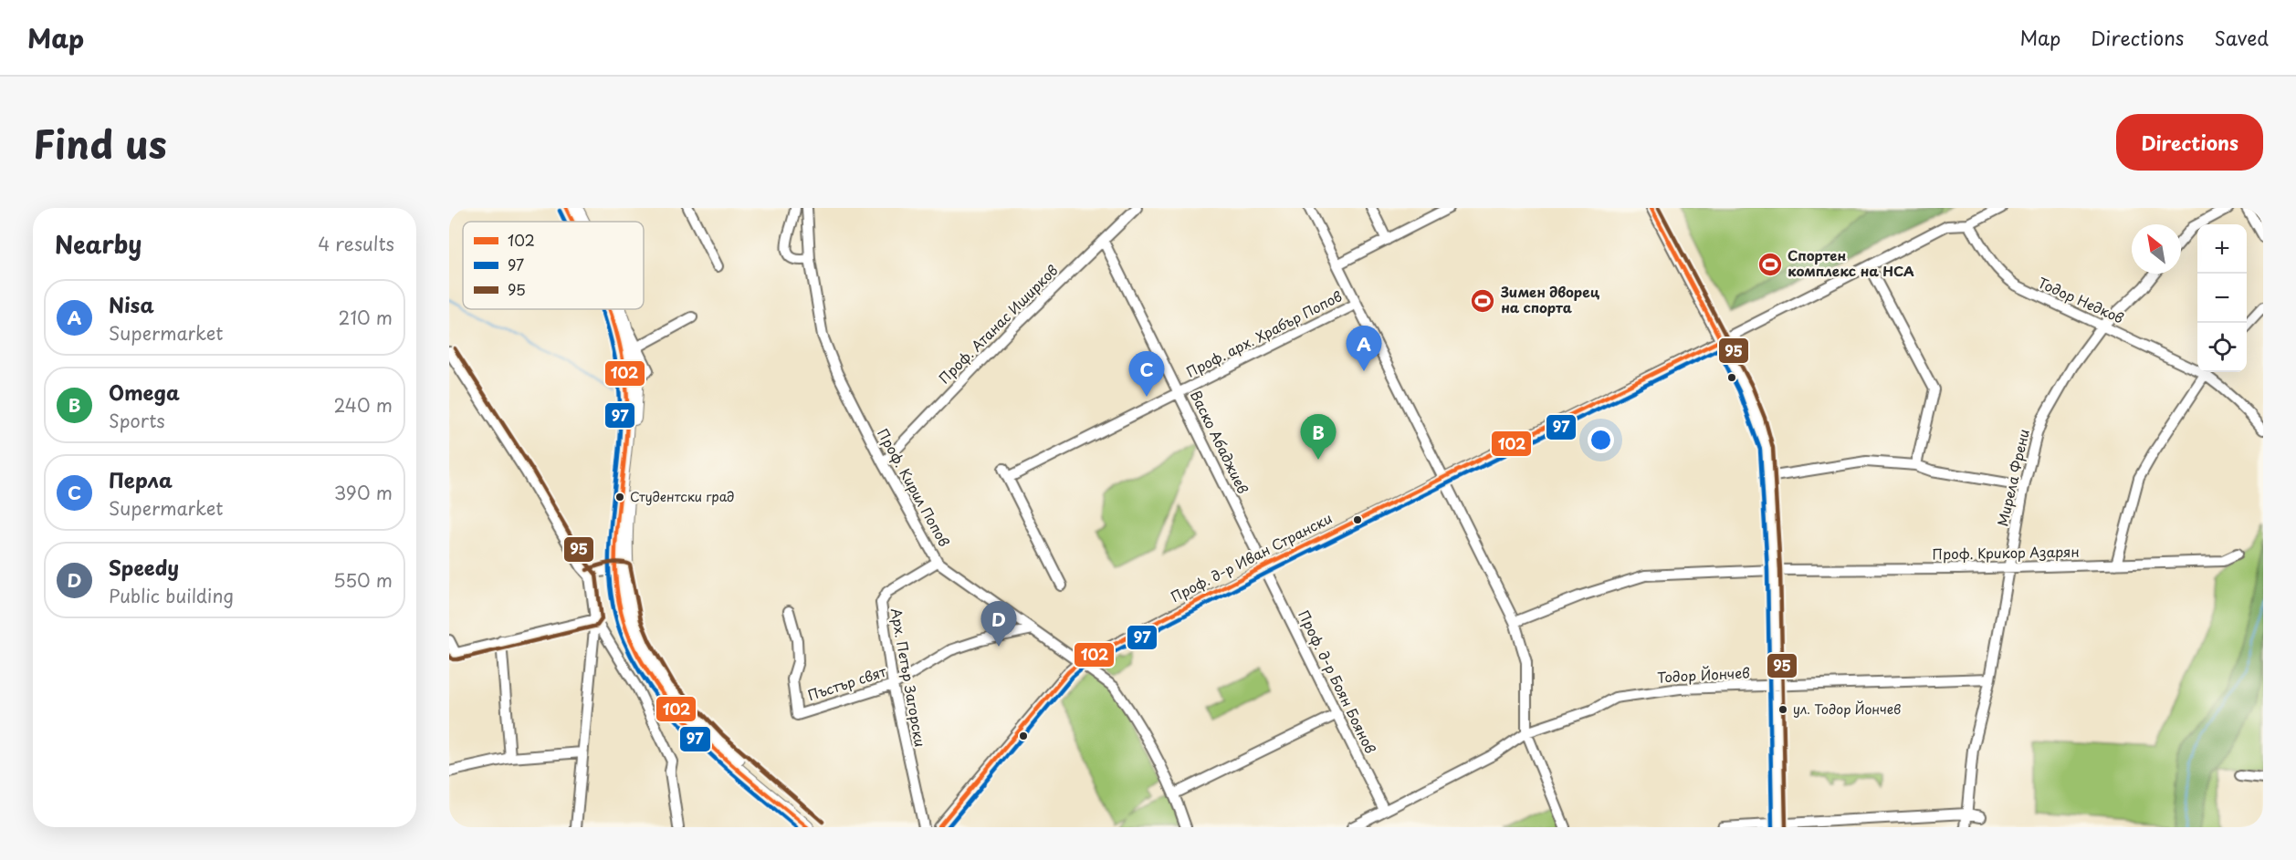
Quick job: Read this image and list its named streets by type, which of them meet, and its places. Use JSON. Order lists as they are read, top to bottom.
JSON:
{
  "streets": {
    "street": [
      "Тодор Недков",
      "Проф. Атанас Иширков",
      "Проф. арх. Храбър Попов",
      "Васко Абаджиев",
      "Мирела Френи",
      "Проф. Кирил Попов",
      "Проф. Крикор Азарян",
      "Проф. д-р Иван Странски",
      "Тодор Йончев",
      "Арх. Петър Загорски",
      "Проф. д-р Боян Боянов",
      "Пъстър свят"
    ]
  },
  "crossings": [
    ["Тодор Недков", "Мирела Френи"],
    ["Тодор Недков", "Проф. д-р Иван Странски"],
    ["Проф. Атанас Иширков", "Васко Абаджиев"],
    ["Проф. Атанас Иширков", "Проф. Кирил Попов"],
    ["Проф. арх. Храбър Попов", "Васко Абаджиев"],
    ["Васко Абаджиев", "Проф. д-р Иван Странски"],
    ["Васко Абаджиев", "Проф. д-р Боян Боянов"],
    ["Мирела Френи", "Проф. Крикор Азарян"],
    ["Мирела Френи", "Тодор Йончев"],
    ["Проф. Кирил Попов", "Проф. д-р Иван Странски"],
    ["Проф. Кирил Попов", "Арх. Петър Загорски"],
    ["Проф. Кирил Попов", "Пъстър свят"],
    ["Проф. д-р Иван Странски", "Проф. д-р Боян Боянов"],
    ["Тодор Йончев", "Проф. д-р Боян Боянов"],
    ["Арх. Петър Загорски", "Пъстър свят"]
  ],
  "places": {
    "sports": ["Спортен комплекс на НСА", "Зимен дворец на спорта"],
    "other": ["Студентски град", "ул. Тодор Йончев"]
  },
  "lines": ["transit line 102", "transit line 95", "transit line 97"],
  "legend": ["102", "97", "95"],
  "north": "top left",
  "page": {
    "header": "Map",
    "nav": ["Map", "Directions", "Saved"],
    "title": "Find us",
    "buttons": "Directions",
    "heading": ["Nearby", "4 results"],
    "map_buttons": ["+", "−"],
    "list": [
      {
        "mark": "A",
        "name": "Nisa",
        "note": "Supermarket",
        "value": "210 m"
      },
      {
        "mark": "B",
        "name": "Omega",
        "note": "Sports",
        "value": "240 m"
      },
      {
        "mark": "C",
        "name": "Перла",
        "note": "Supermarket",
        "value": "390 m"
      },
      {
        "mark": "D",
        "name": "Speedy",
        "note": "Public building",
        "value": "550 m"
      }
    ],
    "pins": [
      "A",
      "C",
      "B",
      "D"
    ]
  }
}
